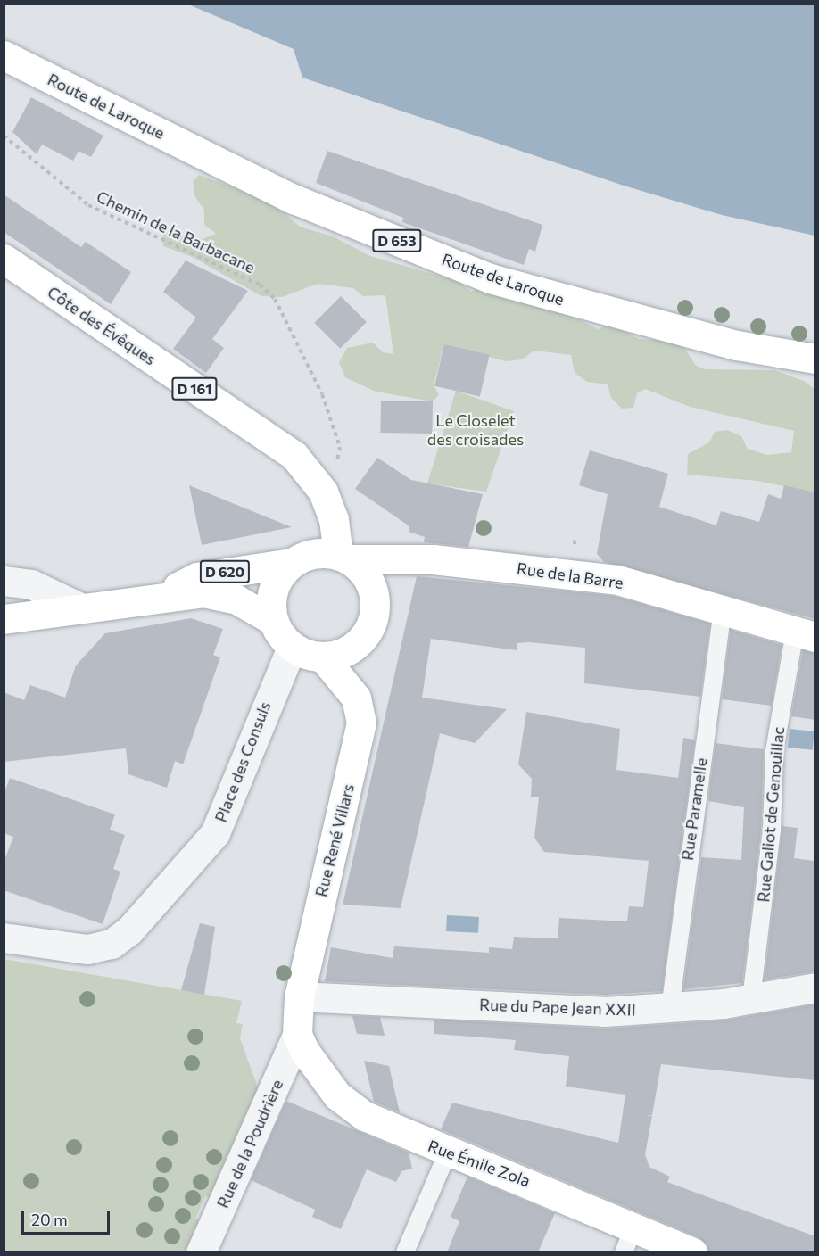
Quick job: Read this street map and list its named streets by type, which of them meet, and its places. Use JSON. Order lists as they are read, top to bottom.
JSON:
{
  "streets": {
    "main road": [
      "Route de Laroque",
      "D 653",
      "Côte des Évêques",
      "D 161",
      "D 620",
      "Rue de la Barre",
      "Rue René Villars",
      "Rue Émile Zola"
    ],
    "street": ["Place des Consuls", "Rue du Pape Jean XXII", "Rue de la Poudrière"],
    "lane": ["Rue Paramelle", "Rue Galiot de Genouillac"],
    "path": ["Chemin de la Barbacane"]
  },
  "crossings": [
    ["Chemin de la Barbacane", "Côte des Évêques"],
    ["Côte des Évêques", "D 620"],
    ["Côte des Évêques", "Rue de la Barre"],
    ["Côte des Évêques", "Place des Consuls"],
    ["Côte des Évêques", "Rue René Villars"],
    ["D 620", "Rue de la Barre"],
    ["D 620", "Place des Consuls"],
    ["D 620", "Rue René Villars"],
    ["Rue de la Barre", "Place des Consuls"],
    ["Rue de la Barre", "Rue Paramelle"],
    ["Rue de la Barre", "Rue Galiot de Genouillac"],
    ["Rue de la Barre", "Rue René Villars"],
    ["Place des Consuls", "Rue René Villars"],
    ["Rue Paramelle", "Rue du Pape Jean XXII"],
    ["Rue Galiot de Genouillac", "Rue du Pape Jean XXII"],
    ["Rue René Villars", "Rue du Pape Jean XXII"],
    ["Rue René Villars", "Rue de la Poudrière"],
    ["Rue René Villars", "Rue Émile Zola"],
    ["Rue de la Poudrière", "Rue Émile Zola"]
  ],
  "parks": ["Le Closelet des croisades"],
  "scale_bar": "20 m"
}
